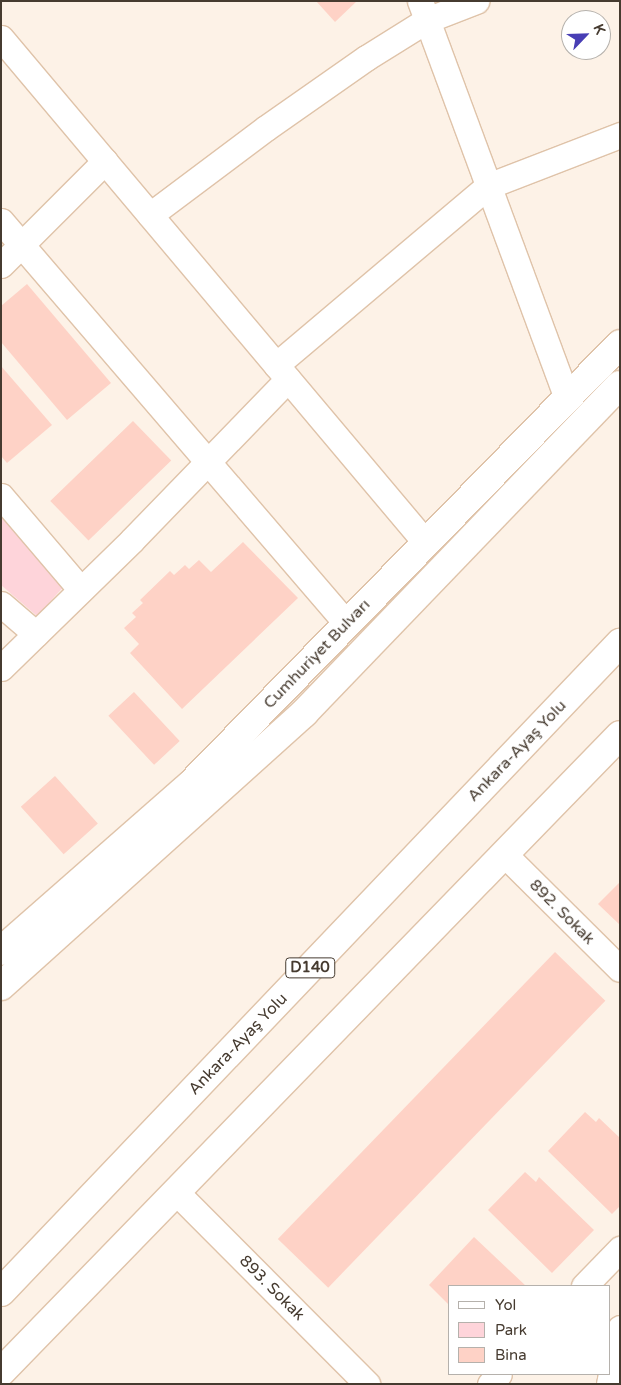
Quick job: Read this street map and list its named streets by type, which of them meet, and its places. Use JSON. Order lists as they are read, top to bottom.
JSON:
{
  "streets": {
    "main road": ["Cumhuriyet Bulvarı", "Ankara-Ayaş Yolu", "D140"],
    "street": ["892. Sokak", "893. Sokak"]
  },
  "legend": ["Yol", "Park", "Bina"],
  "north": "top right"
}
